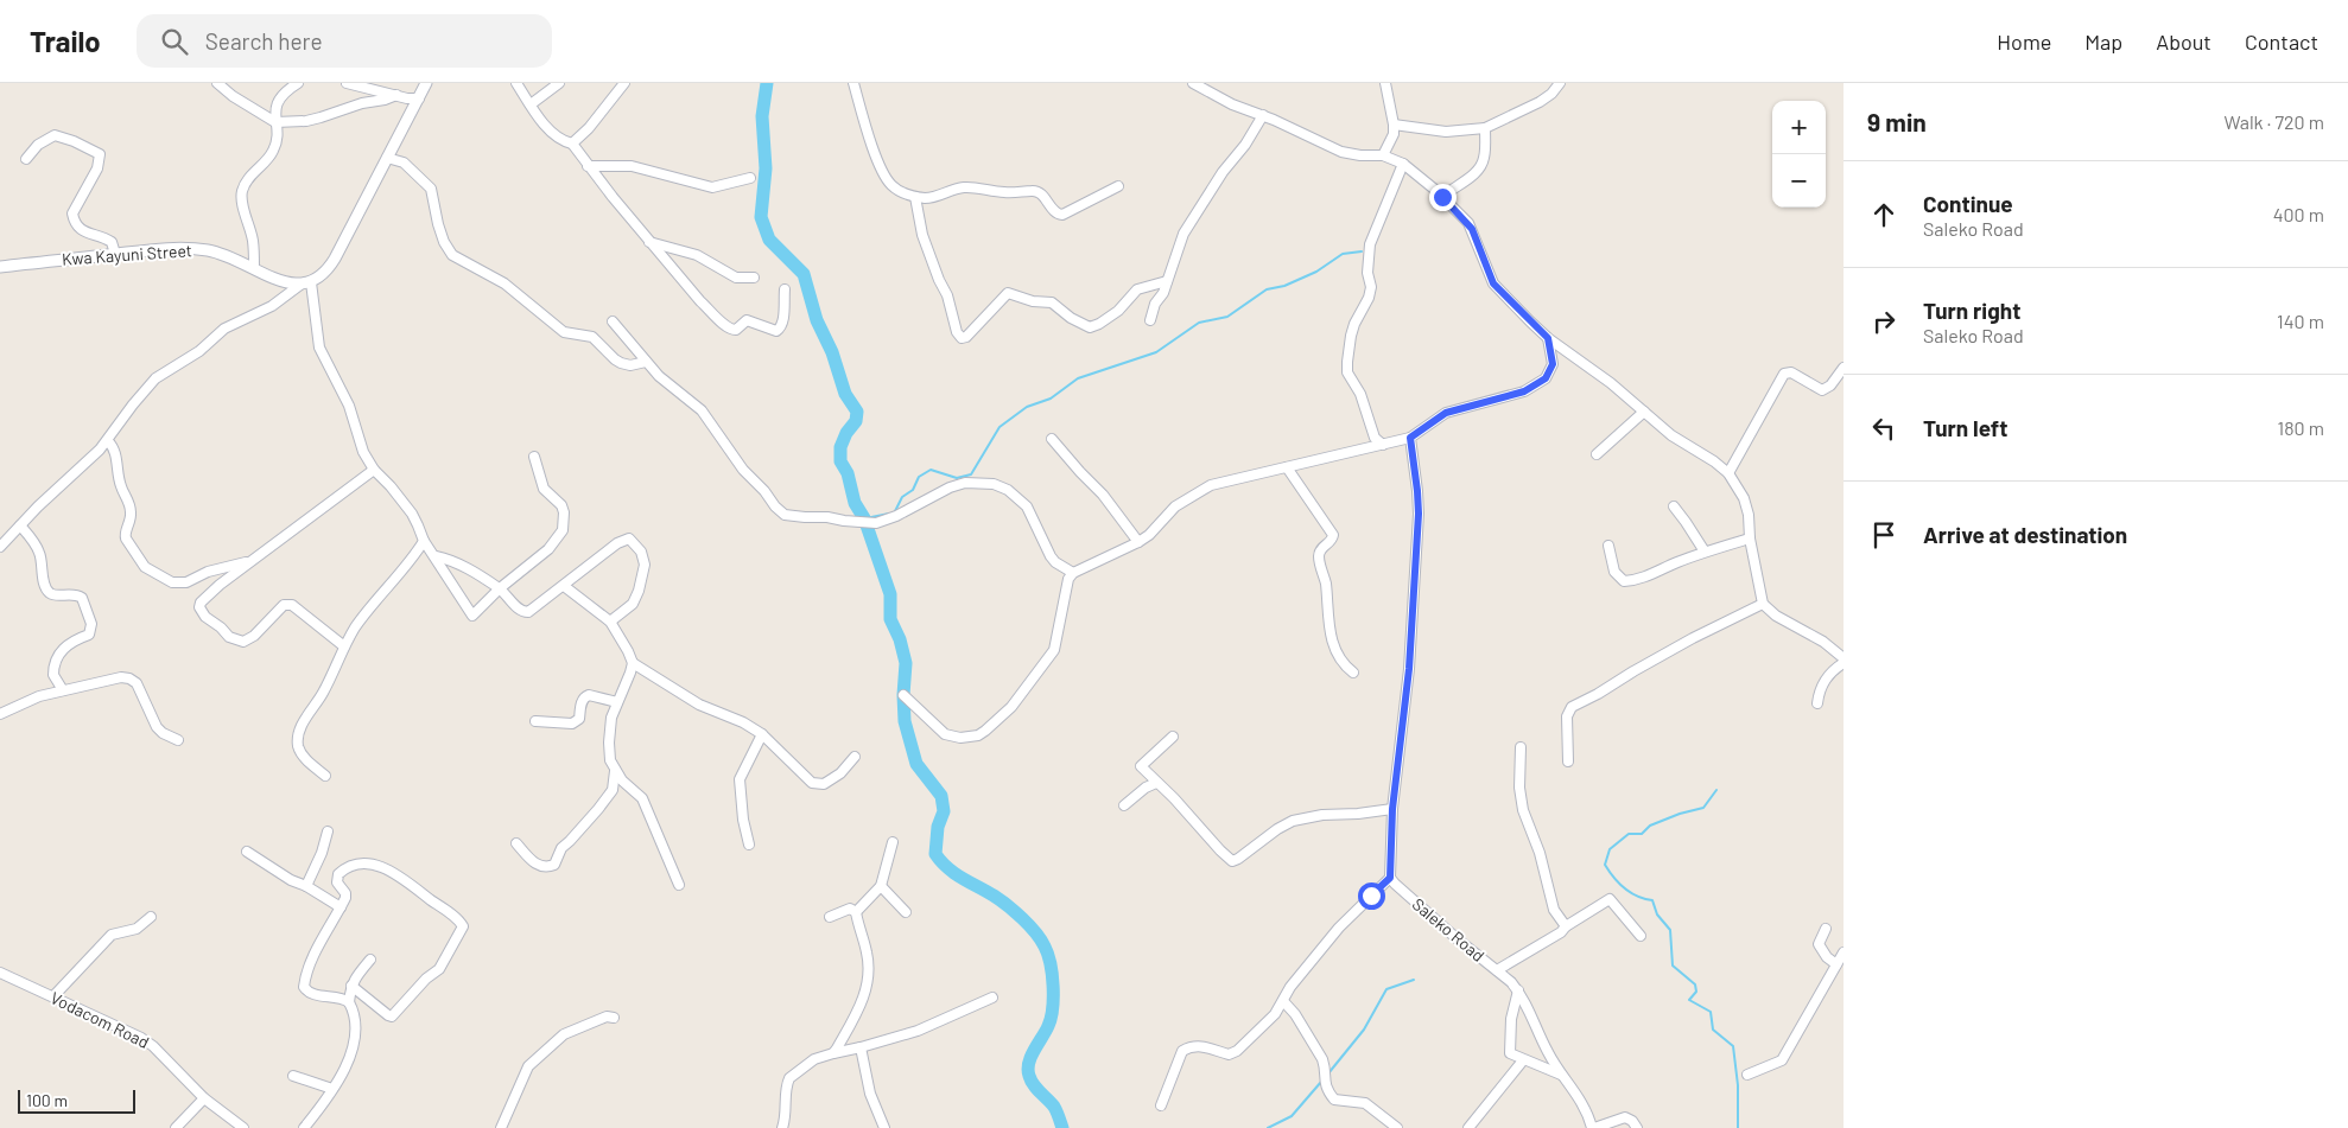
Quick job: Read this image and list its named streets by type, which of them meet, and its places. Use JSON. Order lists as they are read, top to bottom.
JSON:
{
  "streets": {
    "street": ["Kwa Kayuni Street", "Saleko Road", "Vodacom Road"]
  },
  "scale_bar": "100 m",
  "page": {
    "header": "Trailo",
    "search": "Search here",
    "nav": [
      "Home",
      "Map",
      "About",
      "Contact"
    ],
    "heading": ["9 min", "Walk · 720 m"],
    "map_buttons": ["+", "−"],
    "list": [
      ["Continue", "Saleko Road", "400 m"],
      ["Turn right", "Saleko Road", "140 m"],
      ["Turn left", "180 m"],
      "Arrive at destination"
    ],
    "scale": "100 m"
  }
}
